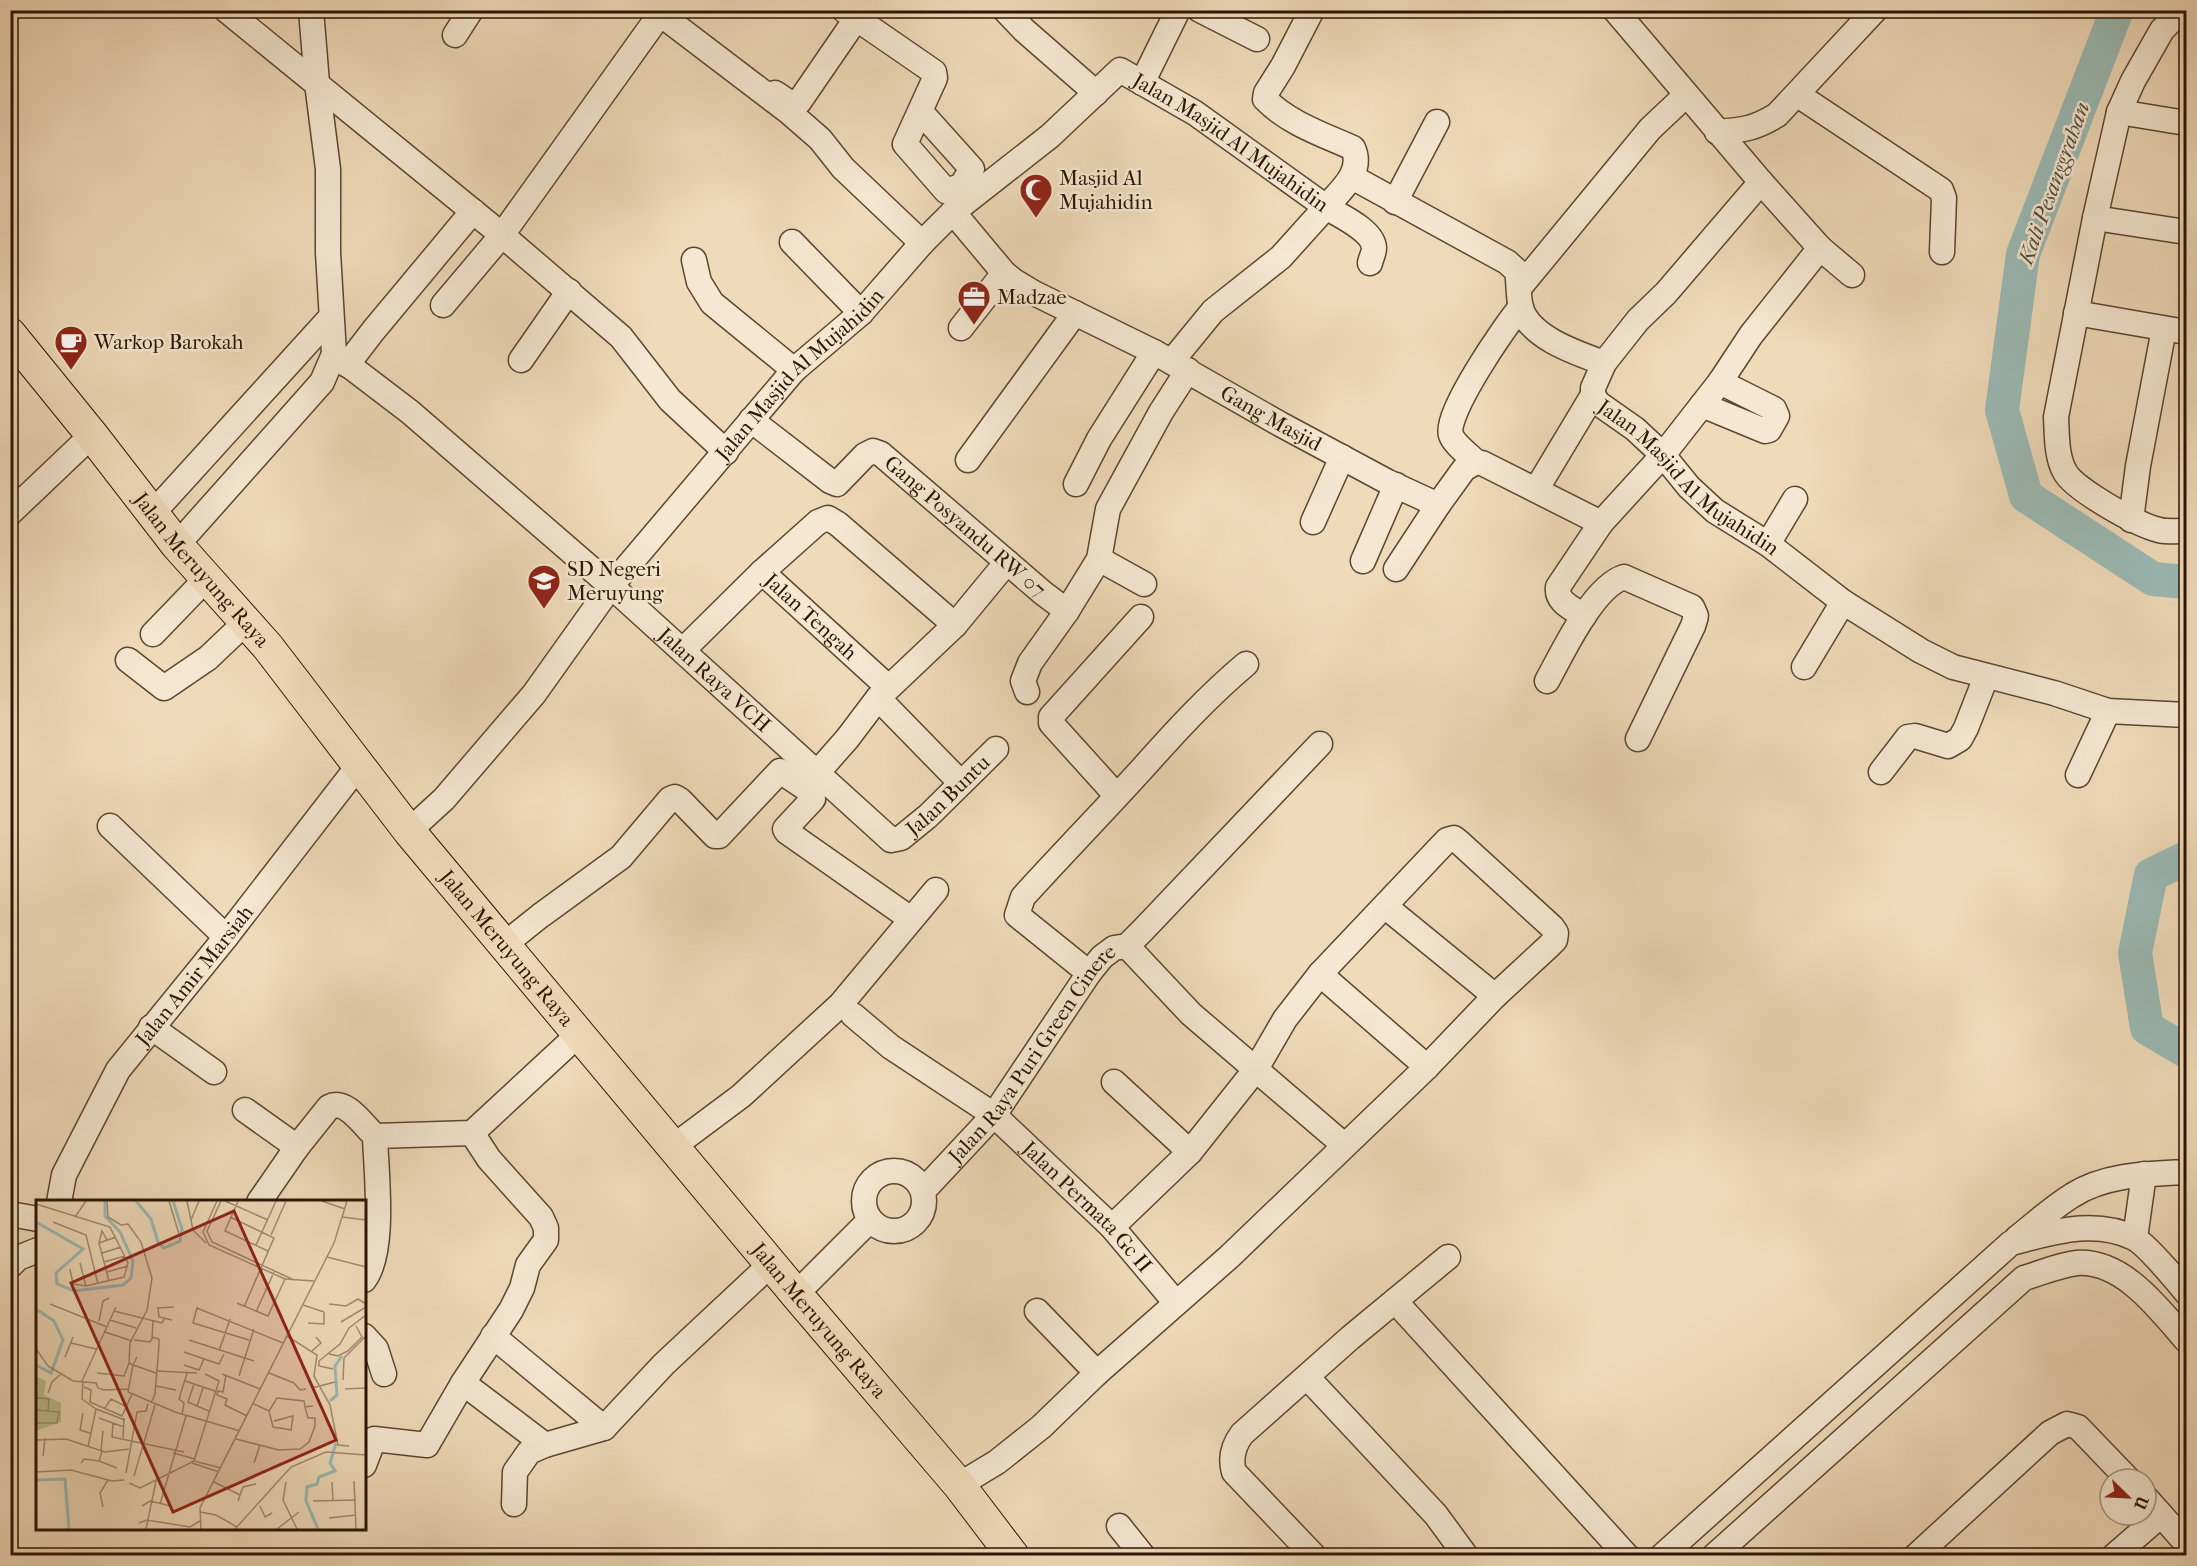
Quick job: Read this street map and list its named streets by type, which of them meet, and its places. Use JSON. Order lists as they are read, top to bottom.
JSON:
{
  "streets": {
    "main road": ["Jalan Meruyung Raya"],
    "street": [
      "Jalan Masjid Al Mujahidin",
      "Gang Masjid",
      "Gang Posyandu RW 07",
      "Jalan Tengah",
      "Jalan Raya VCH",
      "Jalan Buntu",
      "Jalan Amir Marsiah",
      "Jalan Raya Puri Green Cinere",
      "Jalan Permata Gc II"
    ]
  },
  "crossings": [
    ["Jalan Masjid Al Mujahidin", "Gang Masjid"],
    ["Jalan Masjid Al Mujahidin", "Gang Posyandu RW 07"],
    ["Jalan Masjid Al Mujahidin", "Jalan Meruyung Raya"],
    ["Jalan Masjid Al Mujahidin", "Jalan Raya VCH"],
    ["Jalan Meruyung Raya", "Jalan Amir Marsiah"],
    ["Jalan Tengah", "Jalan Raya VCH"],
    ["Jalan Tengah", "Jalan Buntu"],
    ["Jalan Raya VCH", "Jalan Buntu"],
    ["Jalan Raya Puri Green Cinere", "Jalan Permata Gc II"]
  ],
  "water": ["Kali Pesanggrahan"],
  "places": {
    "mosque": ["Masjid Al Mujahidin"],
    "office": ["Madzae"],
    "cafe": ["Warkop Barokah"],
    "school or university": ["SD Negeri Meruyung"]
  },
  "north": "bottom right"
}
